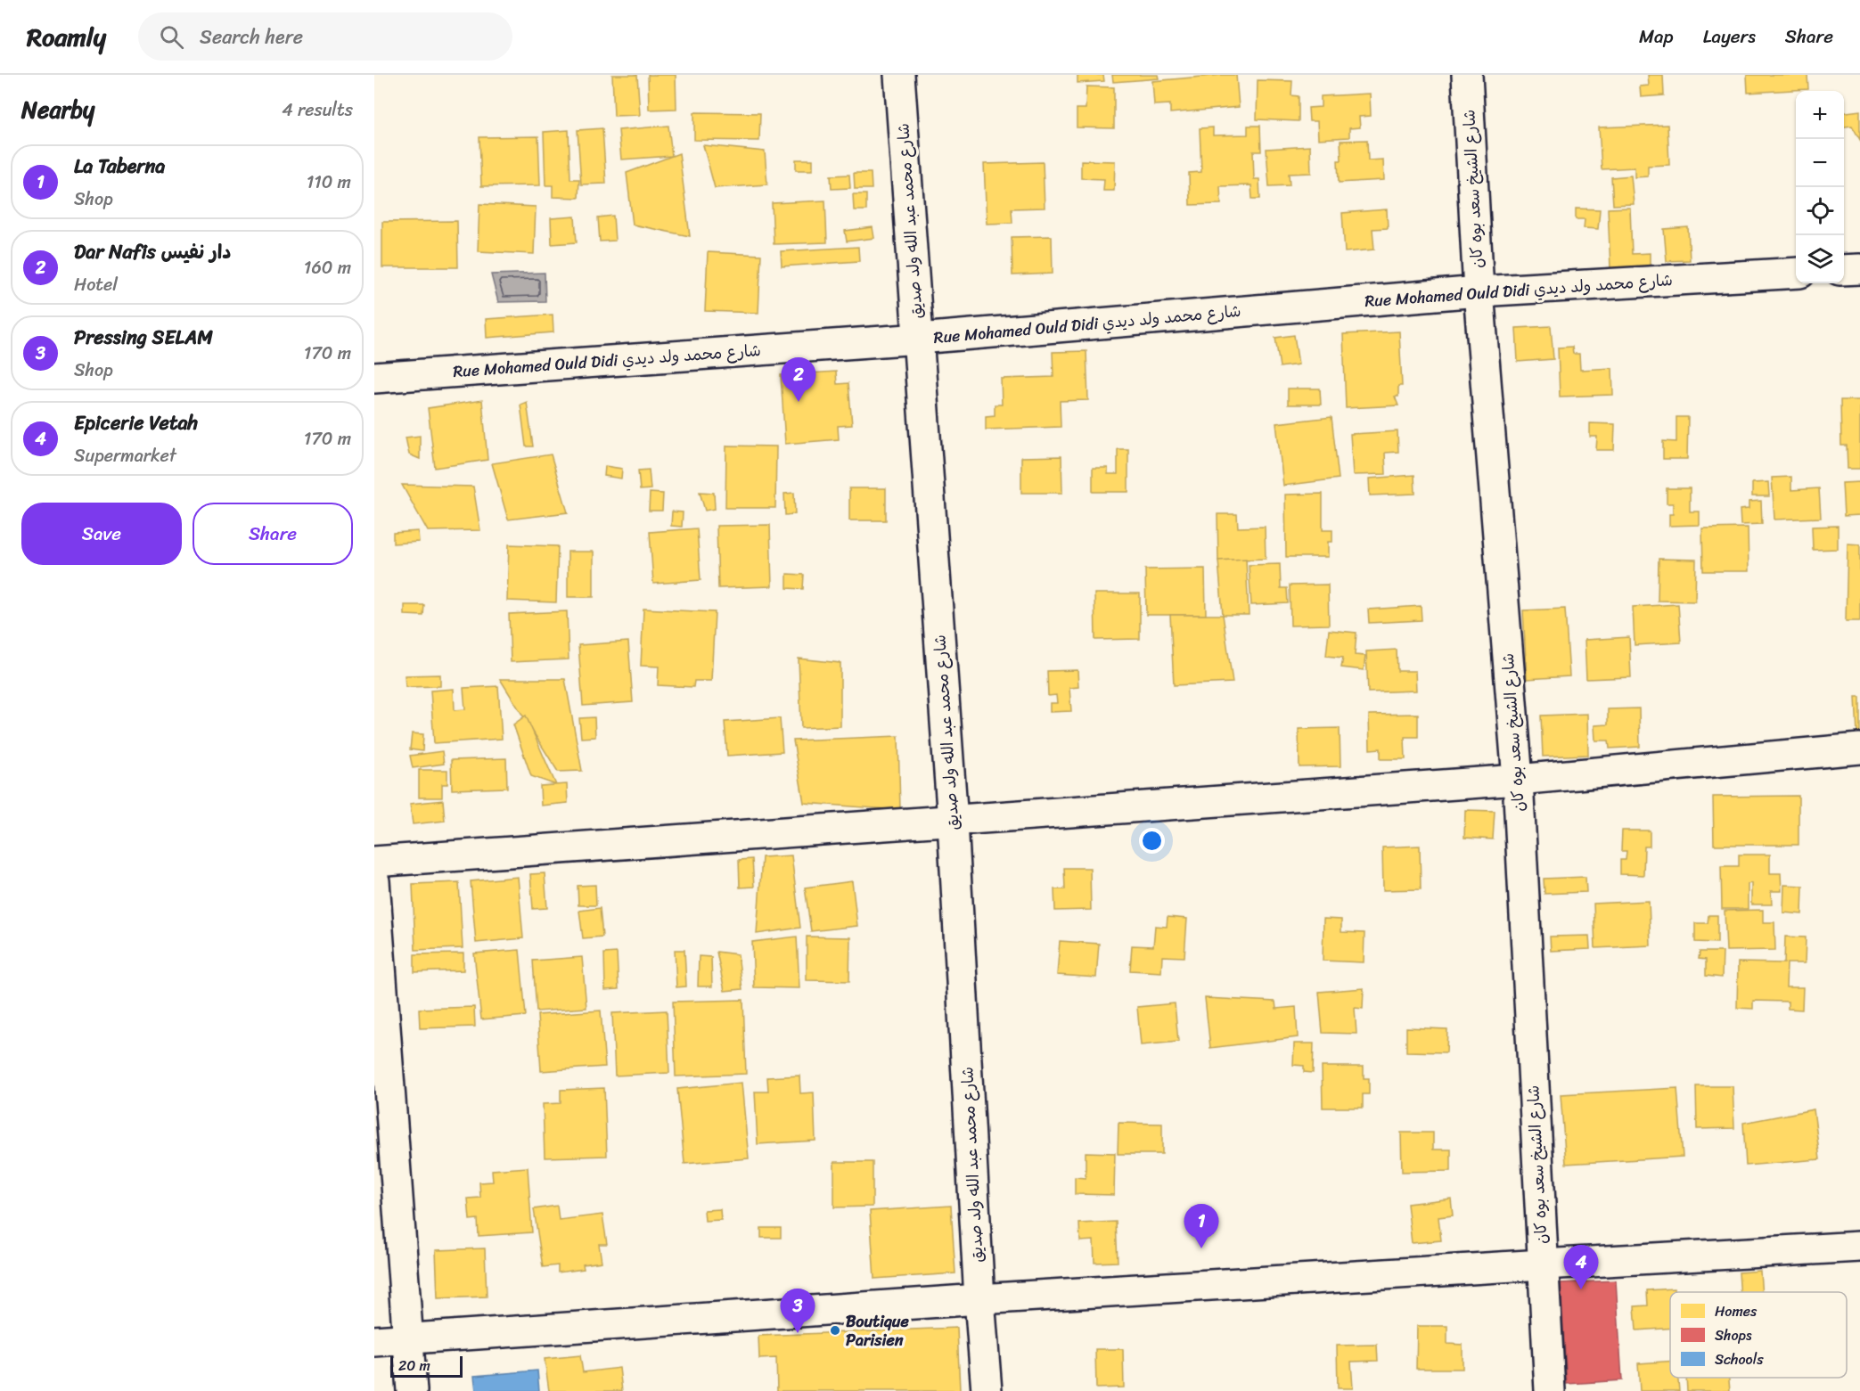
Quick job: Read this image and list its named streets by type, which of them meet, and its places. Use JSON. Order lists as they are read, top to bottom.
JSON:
{
  "streets": {
    "street": ["شارع الشيخ سعد بوه كان", "شارع محمد عبد الله ولد صديق", "Rue Mohamed Ould Didi شارع محمد ولد ديدي"]
  },
  "crossings": [
    ["شارع الشيخ سعد بوه كان", "Rue Mohamed Ould Didi شارع محمد ولد ديدي"],
    ["شارع محمد عبد الله ولد صديق", "Rue Mohamed Ould Didi شارع محمد ولد ديدي"]
  ],
  "places": ["Boutique Parisien"],
  "legend": ["Homes", "Shops", "Schools"],
  "scale_bar": "20 m",
  "page": {
    "header": "Roamly",
    "search": "Search here",
    "nav": ["Map", "Layers", "Share"],
    "heading": ["Nearby", "4 results"],
    "map_buttons": ["+", "−"],
    "list": [
      {
        "mark": "1",
        "name": "La Taberna",
        "note": "Shop",
        "value": "110 m"
      },
      {
        "mark": "2",
        "name": "Dar Nafis دار نفيس",
        "note": "Hotel",
        "value": "160 m"
      },
      {
        "mark": "3",
        "name": "Pressing SELAM",
        "note": "Shop",
        "value": "170 m"
      },
      {
        "mark": "4",
        "name": "Epicerie Vetah",
        "note": "Supermarket",
        "value": "170 m"
      }
    ],
    "pins": [
      "2",
      "1",
      "4",
      "3"
    ],
    "buttons": ["Save", "Share"],
    "scale": "20 m"
  }
}
